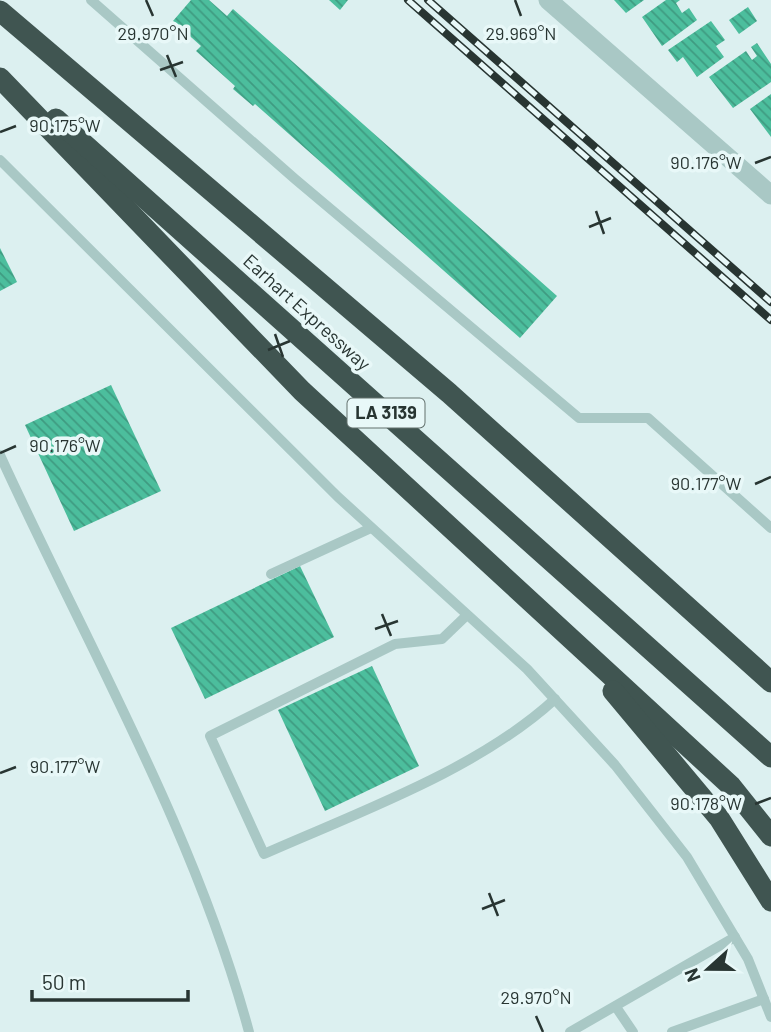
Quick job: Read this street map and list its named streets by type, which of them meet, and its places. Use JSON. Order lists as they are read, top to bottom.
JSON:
{
  "streets": {
    "highway": ["Earhart Expressway", "LA 3139"]
  },
  "scale_bar": "50 m",
  "north": "left",
  "coordinates": [
    "29.970°N",
    "29.969°N",
    "90.175°W",
    "90.176°W",
    "90.177°W",
    "90.178°W"
  ]
}
